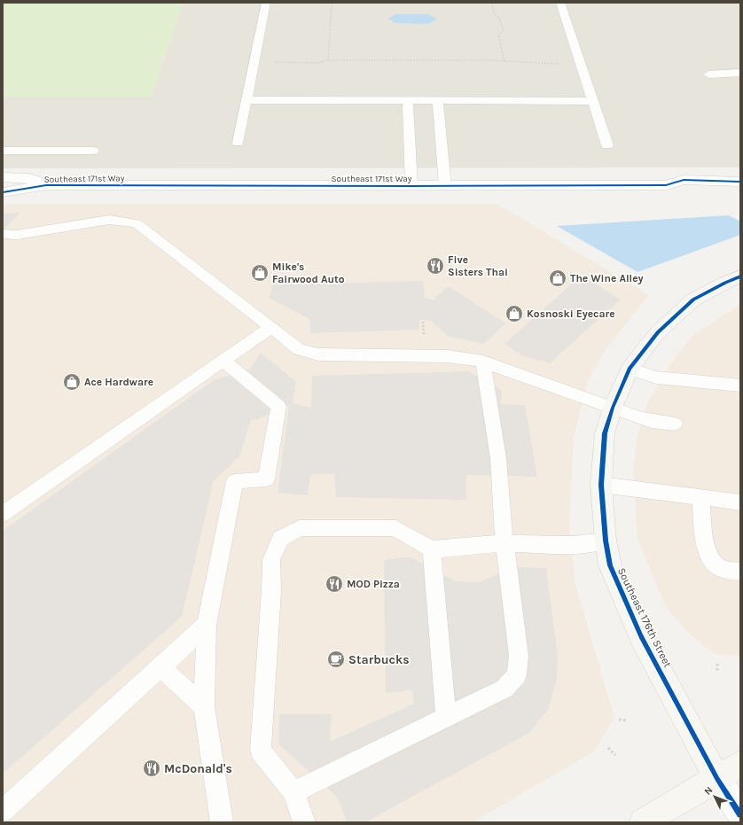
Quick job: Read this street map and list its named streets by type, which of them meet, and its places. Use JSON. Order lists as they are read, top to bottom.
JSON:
{
  "streets": {
    "street": ["Southeast 171st Way", "Southeast 176th Street"]
  },
  "places": {
    "restaurant": ["Five Sisters Thai", "MOD Pizza", "McDonald's"],
    "shop": [
      "Mike's Fairwood Auto",
      "The Wine Alley",
      "Kosnoski Eyecare",
      "Ace Hardware"
    ],
    "cafe": ["Starbucks"]
  },
  "north": "top left"
}
